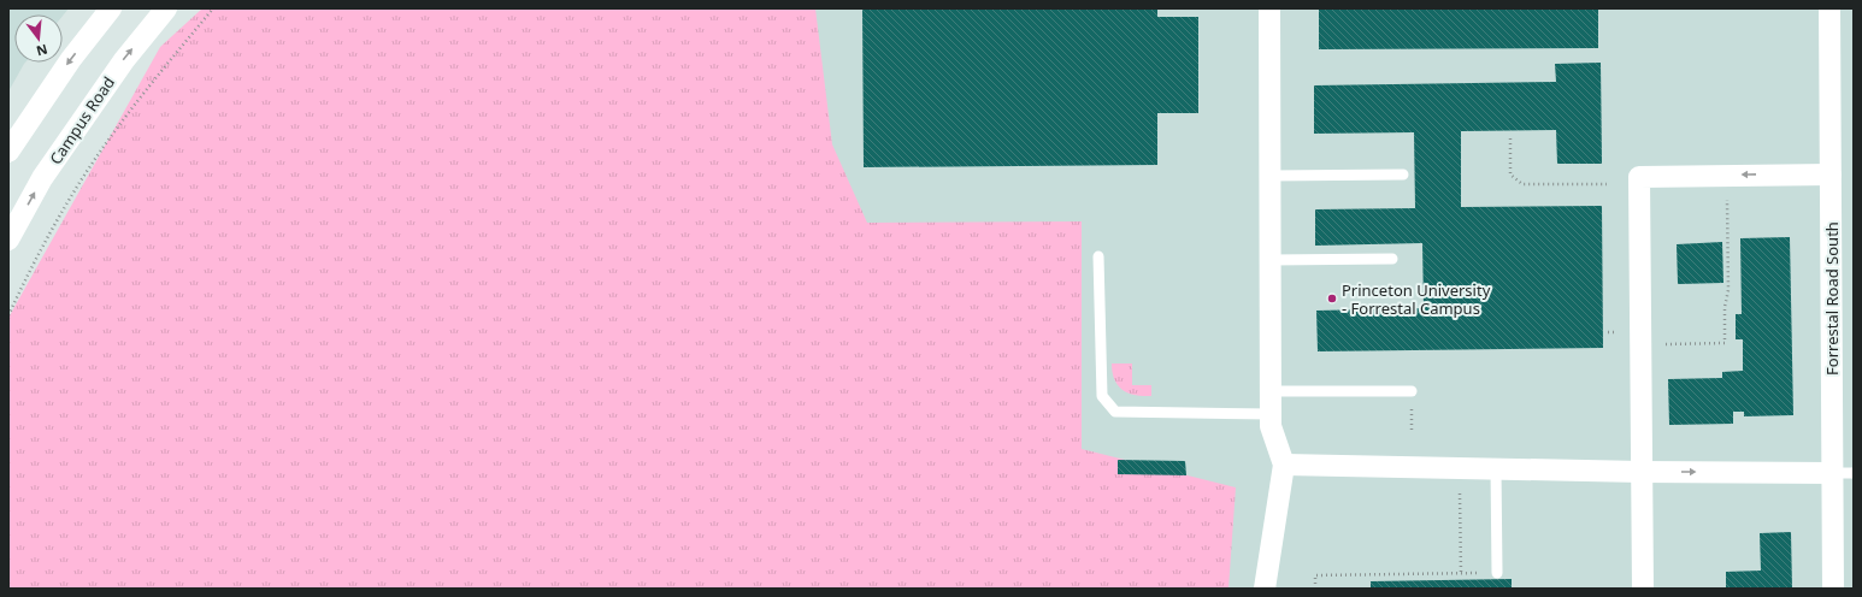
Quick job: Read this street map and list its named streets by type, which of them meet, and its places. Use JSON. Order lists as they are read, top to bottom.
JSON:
{
  "streets": {
    "street": ["Campus Road", "Forrestal Road South"]
  },
  "places": ["Princeton University - Forrestal Campus"],
  "north": "bottom"
}
